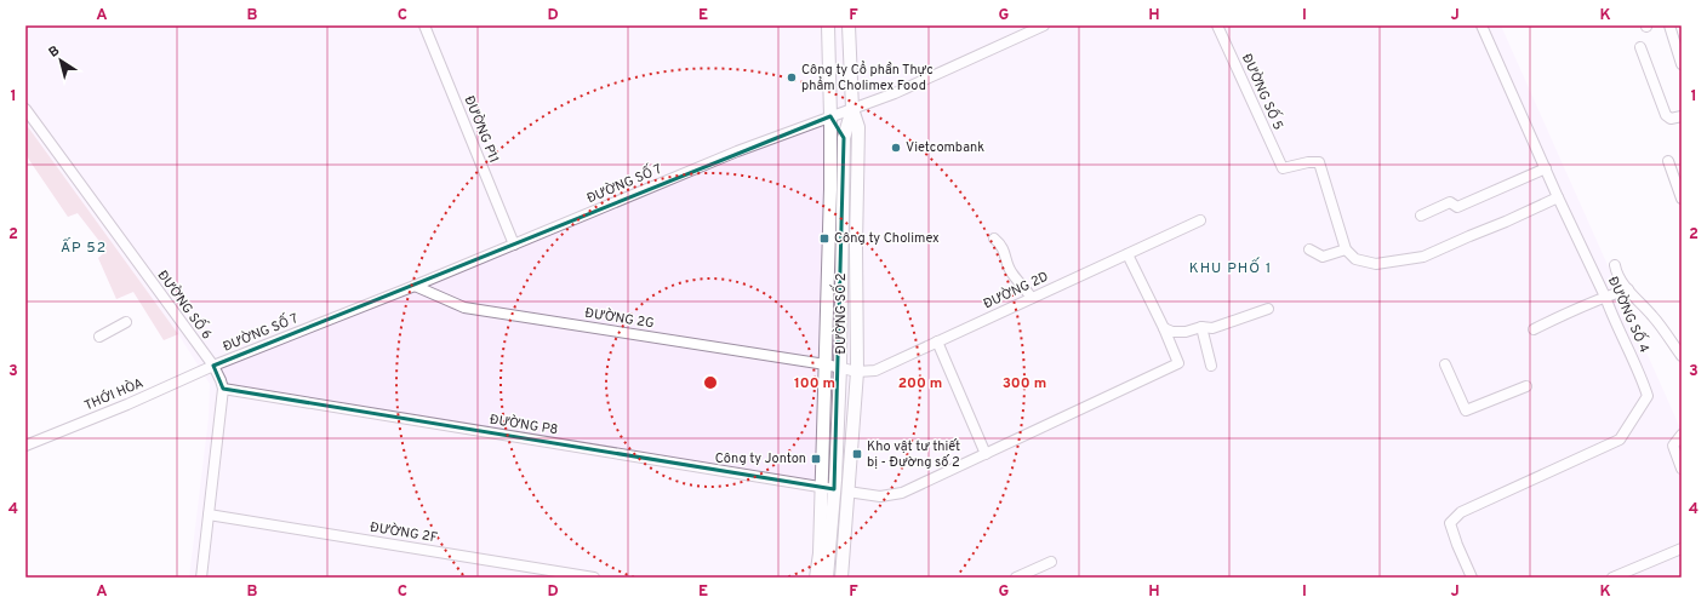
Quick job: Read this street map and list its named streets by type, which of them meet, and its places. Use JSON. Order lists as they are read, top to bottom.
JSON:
{
  "streets": {
    "main road": ["ĐƯỜNG SỐ 2"],
    "street": [
      "ĐƯỜNG SỐ 5",
      "ĐƯỜNG P11",
      "ĐƯỜNG SỐ 7",
      "ĐƯỜNG 2D",
      "ĐƯỜNG SỐ 6",
      "ĐƯỜNG SỐ 4",
      "ĐƯỜNG 2G",
      "THỚI HÒA",
      "ĐƯỜNG P8",
      "ĐƯỜNG 2F"
    ]
  },
  "crossings": [
    ["ĐƯỜNG P11", "ĐƯỜNG SỐ 7"],
    ["ĐƯỜNG SỐ 7", "ĐƯỜNG SỐ 6"],
    ["ĐƯỜNG SỐ 7", "ĐƯỜNG SỐ 2"],
    ["ĐƯỜNG SỐ 7", "ĐƯỜNG 2G"],
    ["ĐƯỜNG SỐ 7", "THỚI HÒA"],
    ["ĐƯỜNG 2D", "ĐƯỜNG SỐ 2"],
    ["ĐƯỜNG 2D", "ĐƯỜNG 2G"],
    ["ĐƯỜNG SỐ 6", "THỚI HÒA"],
    ["ĐƯỜNG SỐ 6", "ĐƯỜNG P8"],
    ["ĐƯỜNG SỐ 6", "ĐƯỜNG 2F"],
    ["ĐƯỜNG SỐ 2", "ĐƯỜNG 2G"],
    ["ĐƯỜNG SỐ 2", "ĐƯỜNG P8"]
  ],
  "districts": ["ẤP 52", "KHU PHỐ 1"],
  "places": {
    "other": ["Công ty Cổ phần Thực phẩm Cholimex Food", "Vietcombank"],
    "transit": ["Công ty Cholimex", "Kho vật tư thiết bị - Đường số 2", "Công ty Jonton"]
  },
  "north": "top left",
  "grid": {
    "columns": [
      "A",
      "B",
      "C",
      "D",
      "E",
      "F",
      "G",
      "H",
      "I",
      "J",
      "K"
    ],
    "rows": [
      "1",
      "2",
      "3",
      "4"
    ]
  },
  "rings": ["100 m", "200 m", "300 m"]
}
